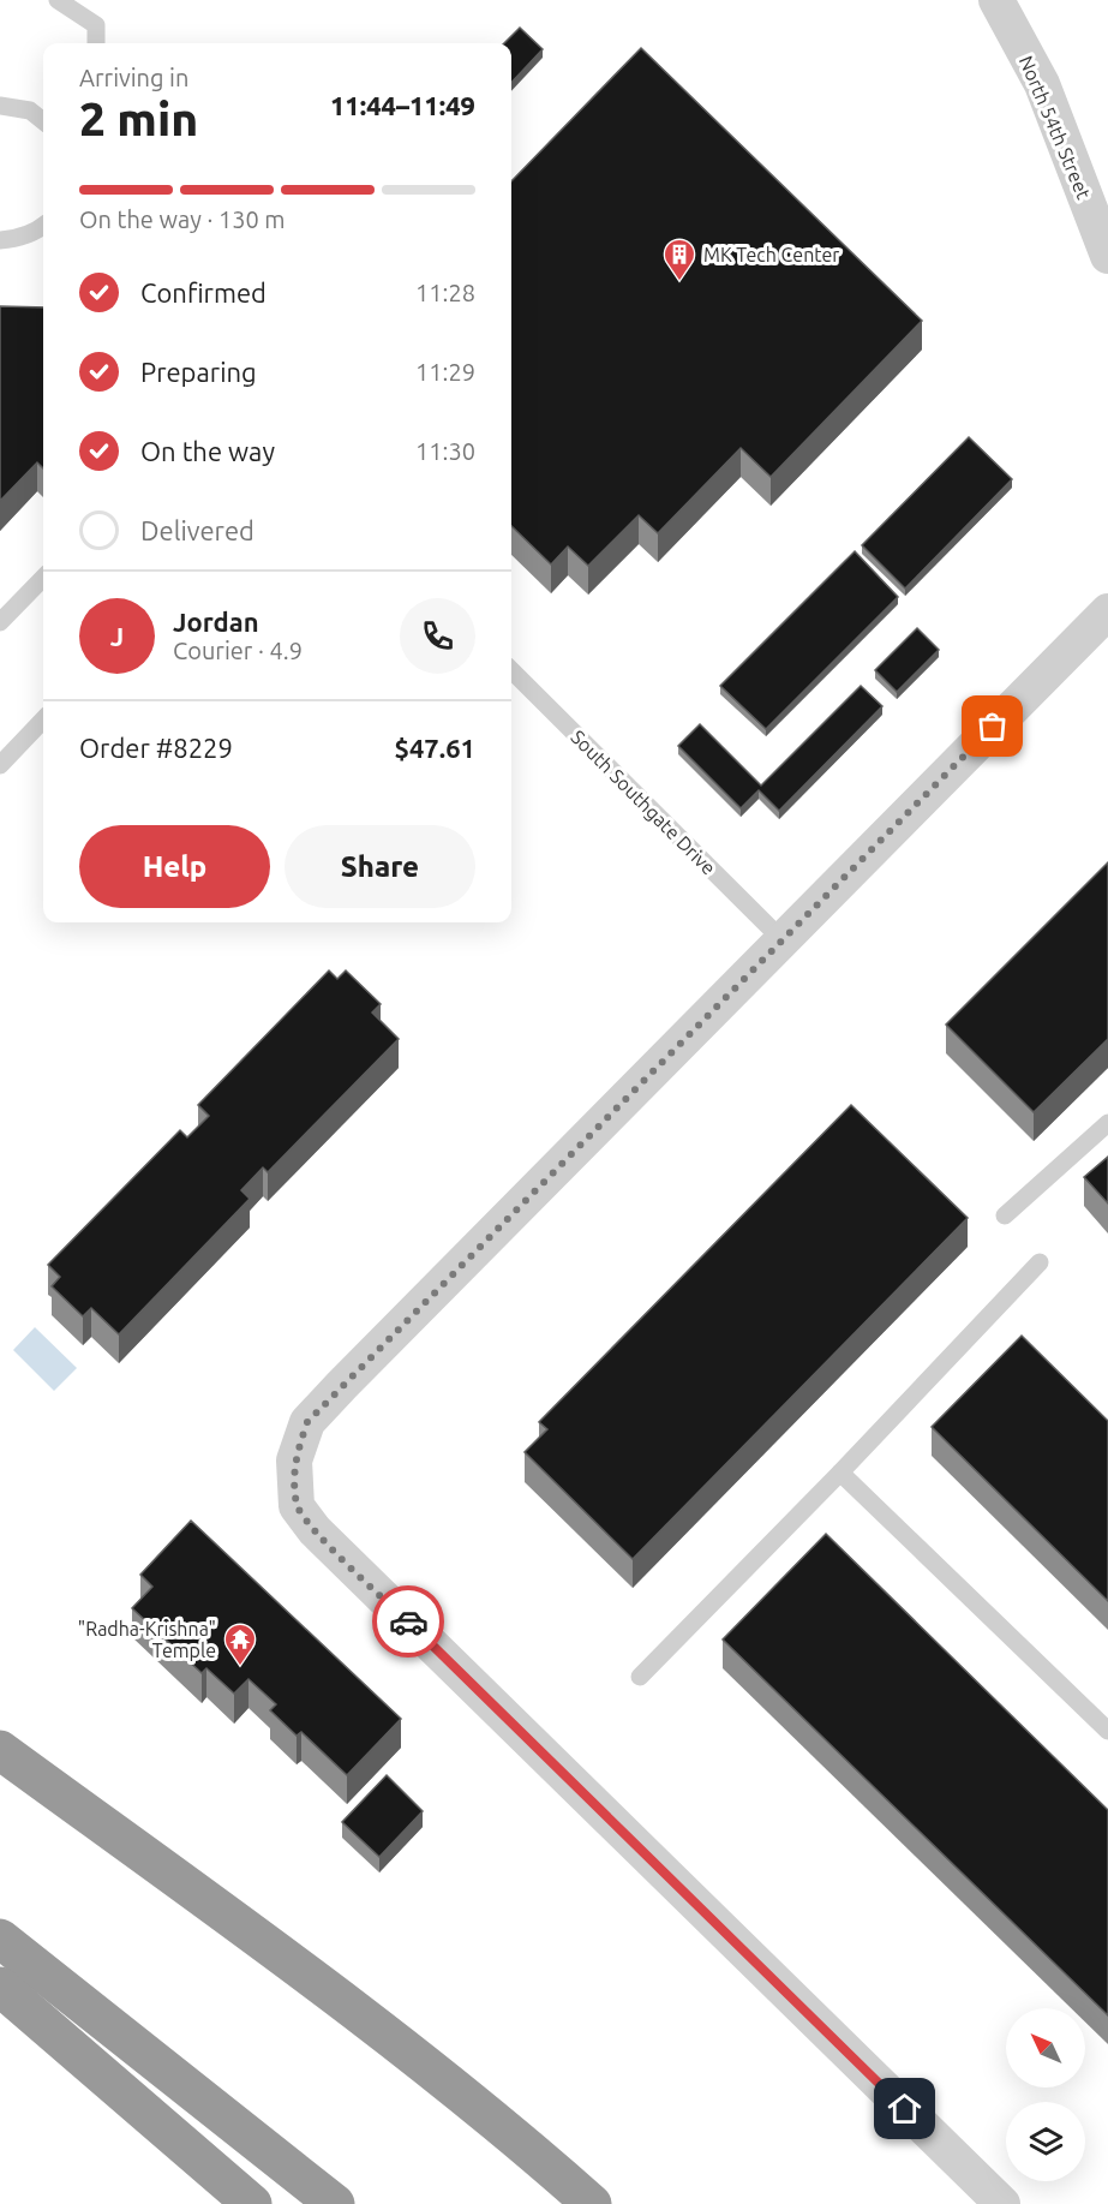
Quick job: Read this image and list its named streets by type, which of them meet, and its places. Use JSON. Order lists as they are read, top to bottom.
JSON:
{
  "streets": {
    "street": ["North 54th Street"],
    "lane": ["South Southgate Drive"]
  },
  "places": {
    "building": ["MK Tech Center"],
    "temple": ["\"Radha-Krishna\" Temple"]
  },
  "north": "top left",
  "page": {
    "heading": ["2 min", "Arriving in", "11:44–11:49"],
    "panel": [
      "Jordan",
      "Courier · 4.9",
      "Order #8229",
      "$47.61"
    ],
    "bar": "On the way · 130 m",
    "list": [
      ["Confirmed", "11:28"],
      ["Preparing", "11:29"],
      ["On the way", "11:30"],
      "Delivered"
    ],
    "round": "J",
    "buttons": ["Help", "Share"]
  }
}
